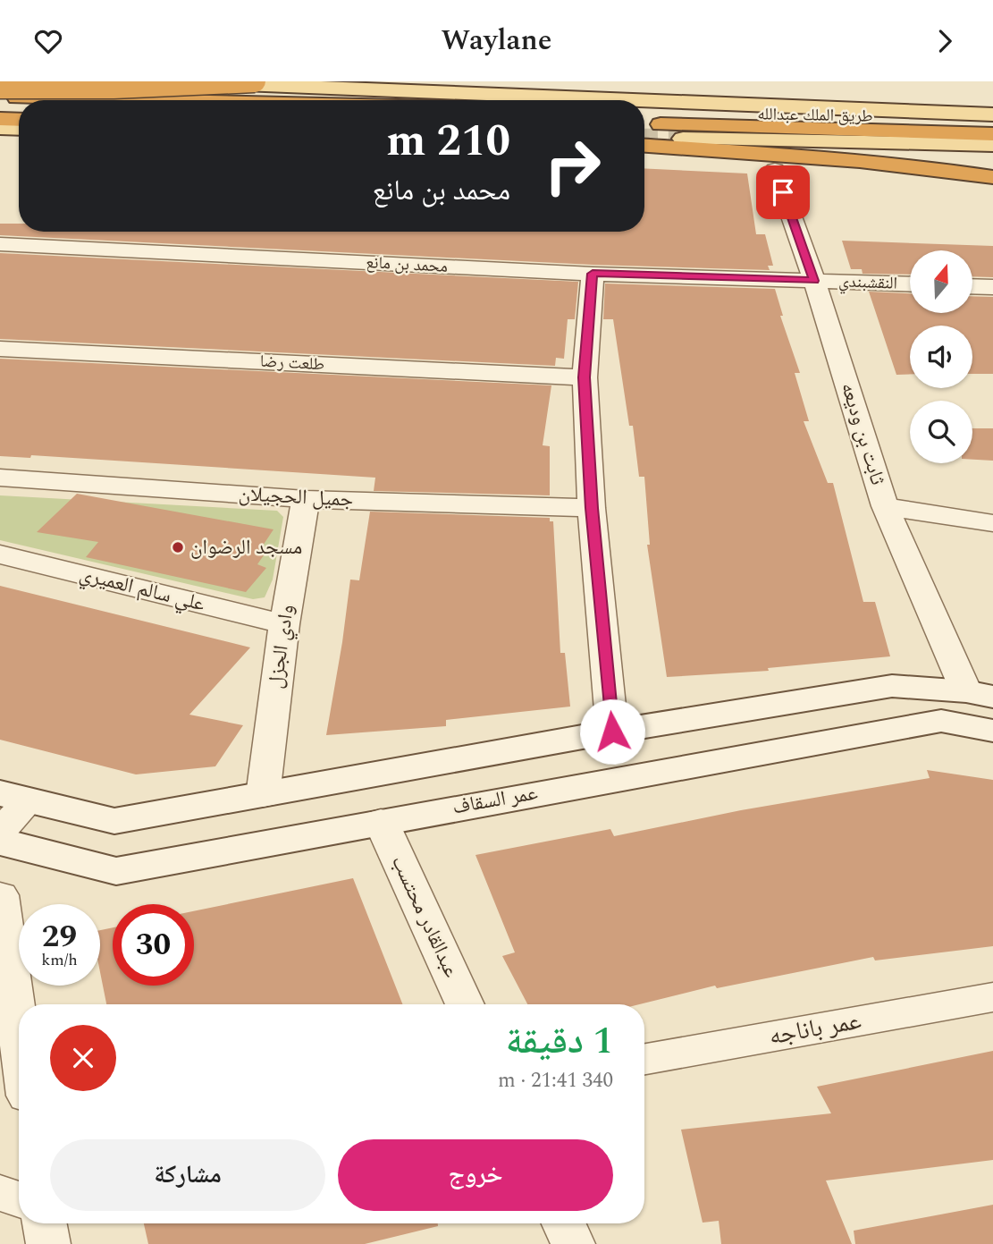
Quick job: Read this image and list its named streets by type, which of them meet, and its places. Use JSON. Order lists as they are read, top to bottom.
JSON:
{
  "streets": {
    "highway": ["طريق الملك عبدالله"],
    "street": [
      "محمد بن مانع",
      "النقشبندي",
      "طلعت رضا",
      "ثابت بن وديعه",
      "جميل الحجيلان",
      "علي سالم العميري",
      "وادي الجزل",
      "عمر السقاف",
      "عبدالقادر محتسب",
      "عمر باناجه"
    ]
  },
  "crossings": [
    ["محمد بن مانع", "النقشبندي"],
    ["محمد بن مانع", "ثابت بن وديعه"],
    ["النقشبندي", "ثابت بن وديعه"],
    ["جميل الحجيلان", "وادي الجزل"],
    ["علي سالم العميري", "وادي الجزل"],
    ["عمر السقاف", "عبدالقادر محتسب"]
  ],
  "places": ["مسجد الرضوان"],
  "north": "top",
  "page": {
    "header": "Waylane",
    "turn": ["210 m", "محمد بن مانع"],
    "speed": "29 km/h",
    "limit": "30",
    "heading": ["1 دقيقة", "340 m · 21:41"],
    "buttons": ["خروج", "مشاركة"]
  }
}
